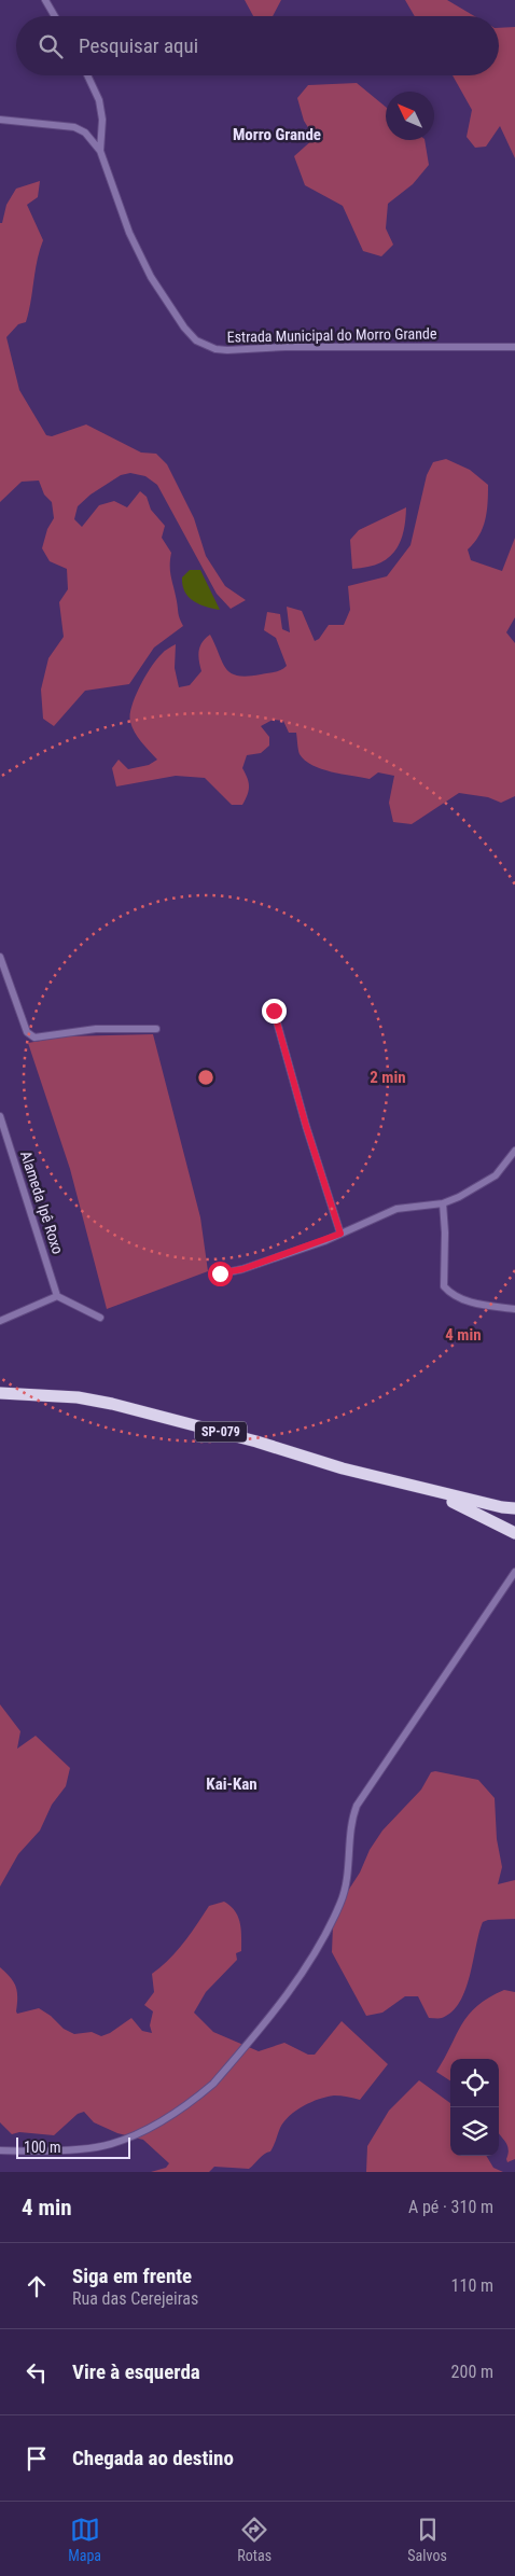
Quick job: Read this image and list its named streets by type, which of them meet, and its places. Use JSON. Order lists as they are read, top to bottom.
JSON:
{
  "streets": {
    "highway": ["SP-079"],
    "street": ["Estrada Municipal do Morro Grande", "Alameda Ipê Roxo"]
  },
  "districts": ["Morro Grande", "Kai-Kan"],
  "scale_bar": "100 m",
  "north": "top left",
  "page": {
    "search": "Pesquisar aqui",
    "scale": "100 m",
    "heading": ["4 min", "A pé · 310 m"],
    "list": [
      ["Siga em frente", "Rua das Cerejeiras", "110 m"],
      ["Vire à esquerda", "200 m"],
      "Chegada ao destino"
    ],
    "nav": ["Mapa", "Rotas", "Salvos"]
  },
  "rings": ["2 min", "4 min"]
}
